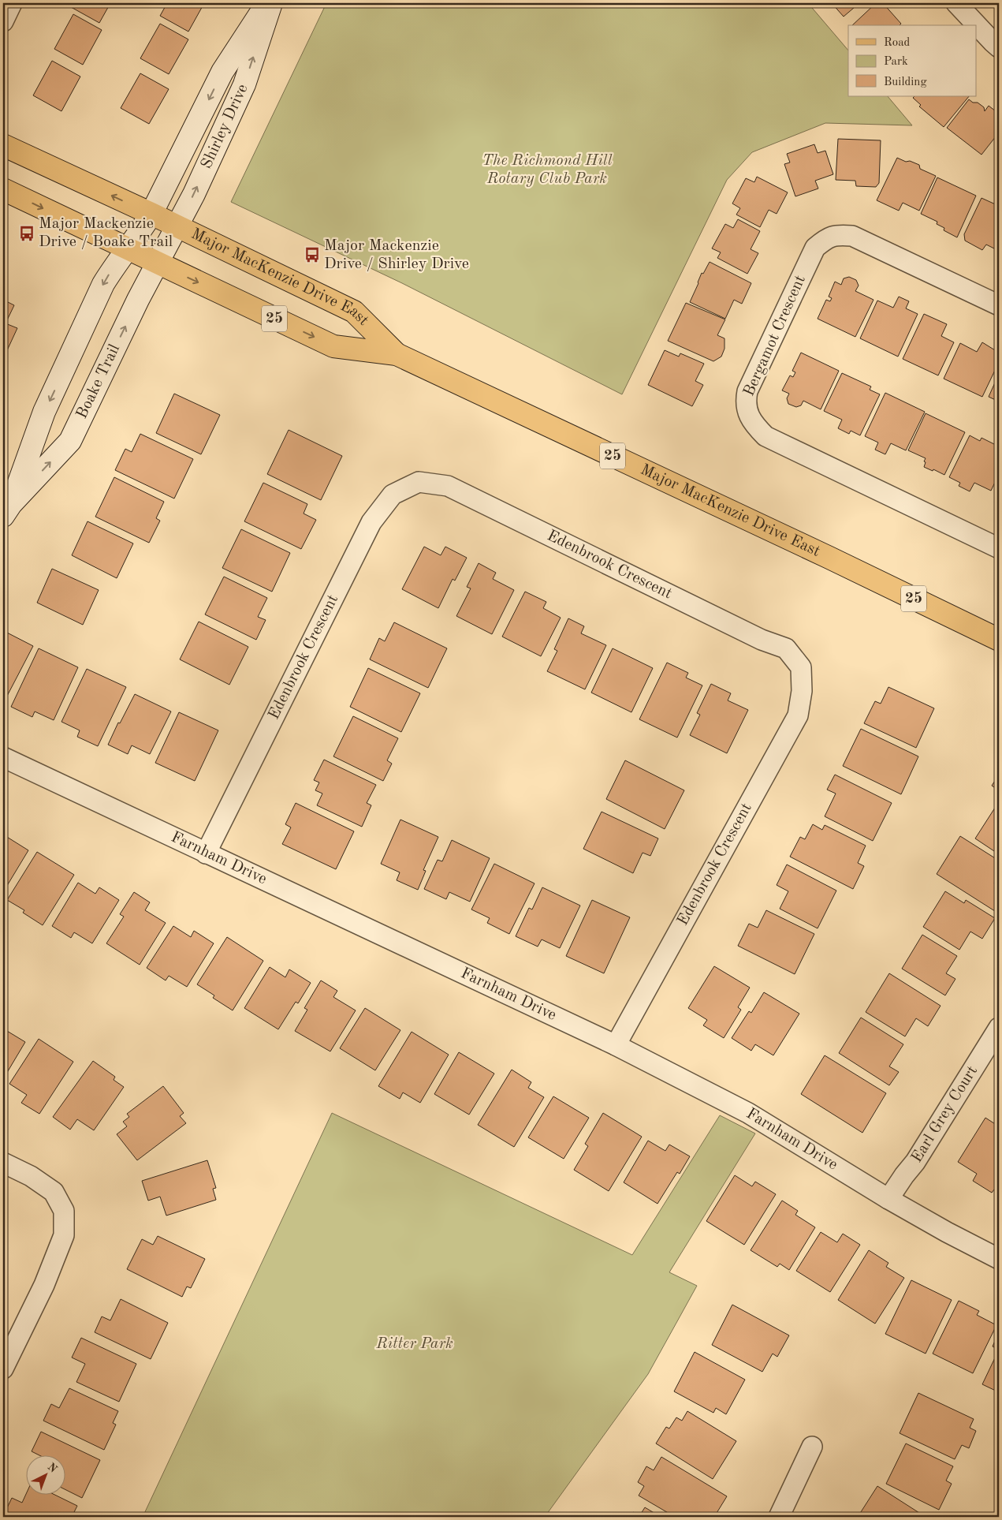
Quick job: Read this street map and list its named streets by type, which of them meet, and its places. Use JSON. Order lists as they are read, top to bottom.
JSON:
{
  "streets": {
    "main road": ["Major MacKenzie Drive East", "25"],
    "street": [
      "Shirley Drive",
      "Bergamot Crescent",
      "Boake Trail",
      "Edenbrook Crescent",
      "Farnham Drive",
      "Earl Grey Court"
    ]
  },
  "crossings": [
    ["Shirley Drive", "Major MacKenzie Drive East"],
    ["Shirley Drive", "Boake Trail"],
    ["Major MacKenzie Drive East", "Boake Trail"],
    ["Edenbrook Crescent", "Farnham Drive"],
    ["Farnham Drive", "Earl Grey Court"]
  ],
  "parks": ["The Richmond Hill Rotary Club Park", "Ritter Park"],
  "places": {
    "bus stop": ["Major Mackenzie Drive / Boake Trail", "Major Mackenzie Drive / Shirley Drive"]
  },
  "legend": ["Road", "Park", "Building"],
  "north": "top right"
}
